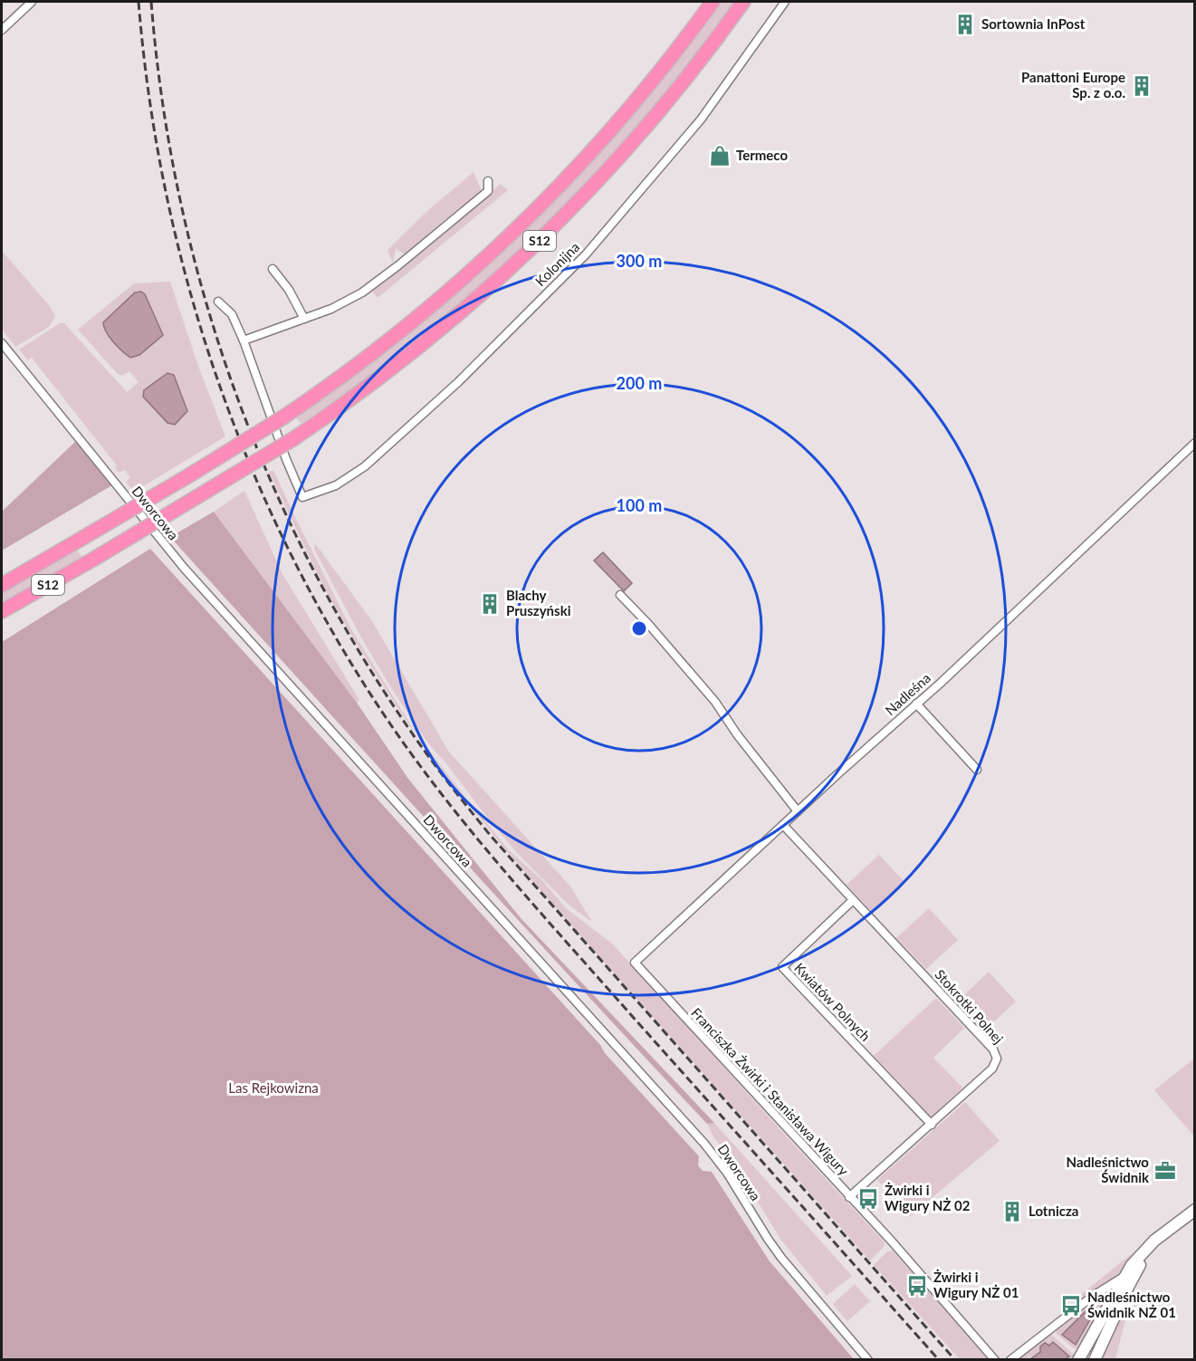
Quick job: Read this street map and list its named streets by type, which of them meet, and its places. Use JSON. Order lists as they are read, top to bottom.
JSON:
{
  "streets": {
    "highway": ["S12"],
    "street": [
      "Kolonijna",
      "Dworcowa",
      "Nadleśna",
      "Kwiatów Polnych",
      "Stokrotki Polnej",
      "Franciszka Żwirki i Stanisława Wigury"
    ]
  },
  "crossings": [
    ["Nadleśna", "Stokrotki Polnej"],
    ["Nadleśna", "Franciszka Żwirki i Stanisława Wigury"],
    ["Kwiatów Polnych", "Stokrotki Polnej"],
    ["Stokrotki Polnej", "Franciszka Żwirki i Stanisława Wigury"]
  ],
  "parks": ["Las Rejkowizna"],
  "places": {
    "building": [
      "Sortownia InPost",
      "Panattoni Europe Sp. z o.o.",
      "Blachy Pruszyński",
      "Lotnicza"
    ],
    "shop": ["Termeco"],
    "office": ["Nadleśnictwo Świdnik"],
    "bus stop": ["Żwirki i Wigury NŻ 02", "Żwirki i Wigury NŻ 01", "Nadleśnictwo Świdnik NŻ 01"]
  },
  "rings": ["300 m", "200 m", "100 m"]
}
